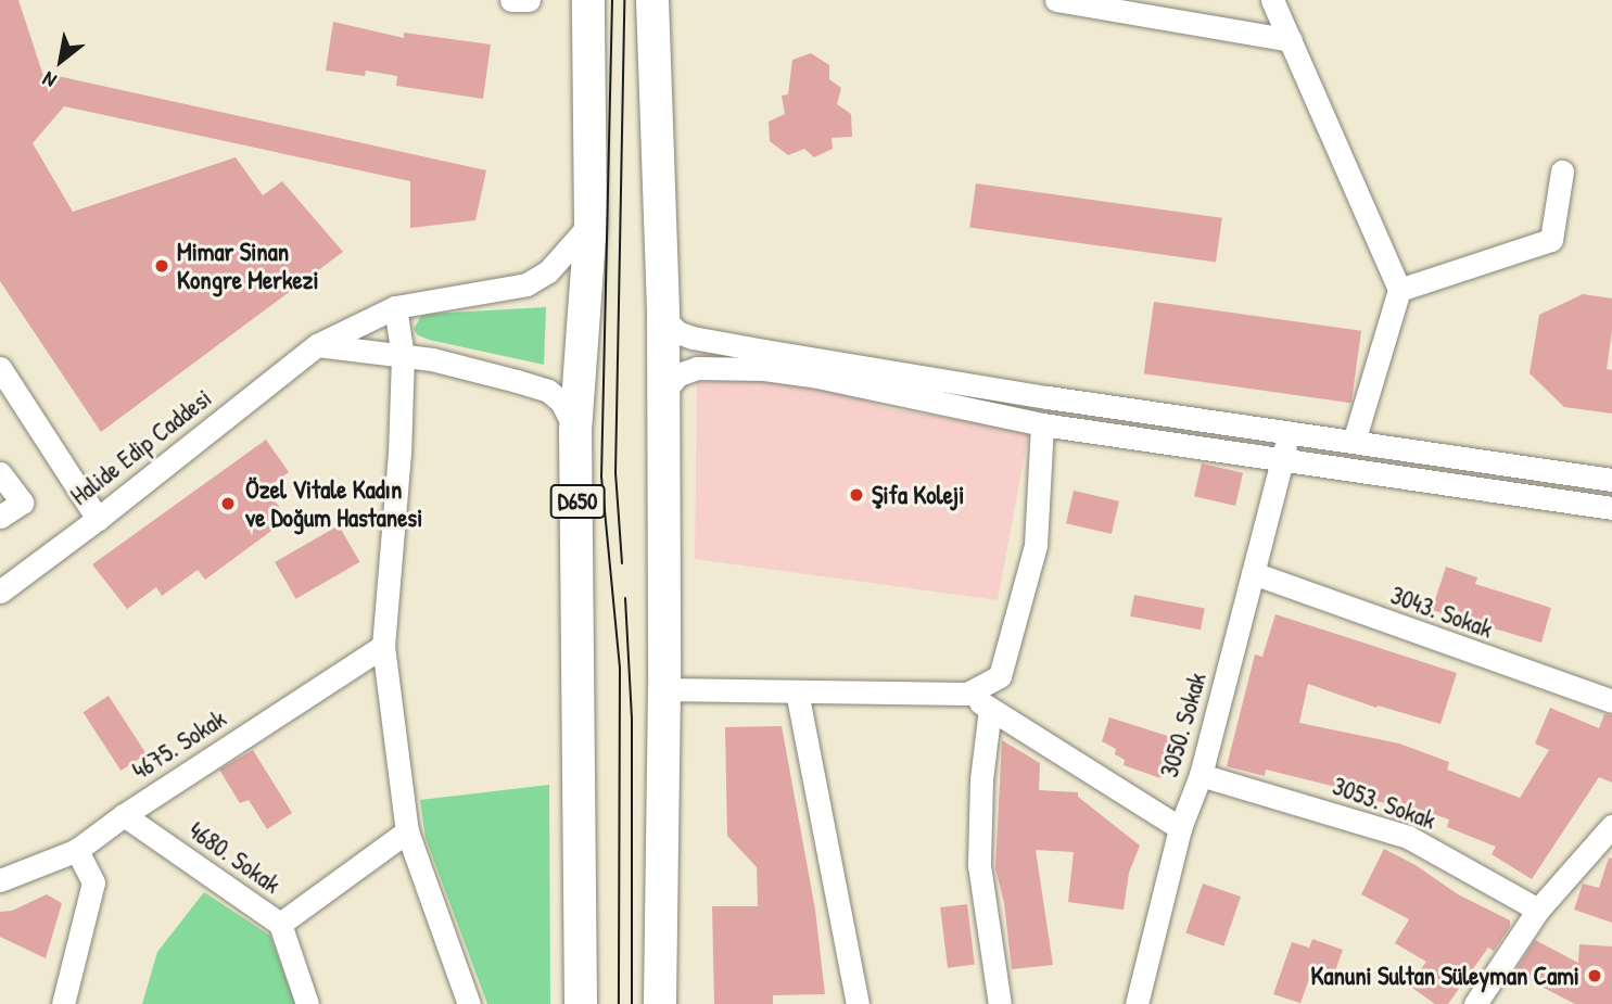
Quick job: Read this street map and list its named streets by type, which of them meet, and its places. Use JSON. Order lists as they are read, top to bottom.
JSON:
{
  "streets": {
    "highway": ["D650"],
    "street": [
      "Halide Edip Caddesi",
      "3043. Sokak",
      "3050. Sokak",
      "4675. Sokak",
      "3053. Sokak",
      "4680. Sokak"
    ]
  },
  "crossings": [
    ["Halide Edip Caddesi", "D650"],
    ["3043. Sokak", "3050. Sokak"],
    ["3050. Sokak", "3053. Sokak"],
    ["4675. Sokak", "4680. Sokak"]
  ],
  "places": [
    "Mimar Sinan Kongre Merkezi",
    "Şifa Koleji",
    "Özel Vitale Kadın ve Doğum Hastanesi",
    "Kanuni Sultan Süleyman Cami"
  ],
  "north": "bottom left"
}
